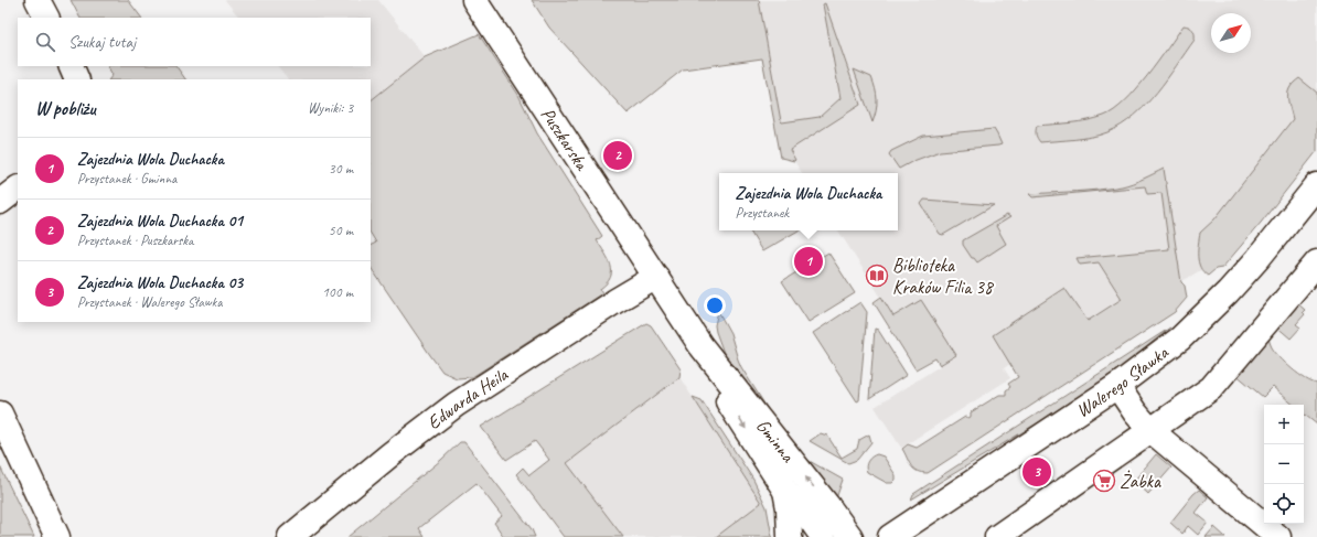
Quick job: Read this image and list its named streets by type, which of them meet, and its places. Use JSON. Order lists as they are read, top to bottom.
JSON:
{
  "streets": {
    "street": [
      "Puszkarska",
      "Walerego Sławka",
      "Edwarda Heila",
      "Gminna"
    ]
  },
  "crossings": [
    ["Puszkarska", "Edwarda Heila"],
    ["Puszkarska", "Gminna"],
    ["Edwarda Heila", "Gminna"]
  ],
  "places": {
    "library": ["Biblioteka Kraków Filia 38"],
    "supermarket": ["Żabka"]
  },
  "north": "top right",
  "page": {
    "search": "Szukaj tutaj",
    "heading": ["W pobliżu", "Wyniki: 3"],
    "list": [
      {
        "mark": "1",
        "name": "Zajezdnia Wola Duchacka",
        "note": "Przystanek · Gminna",
        "value": "30 m"
      },
      {
        "mark": "2",
        "name": "Zajezdnia Wola Duchacka 01",
        "note": "Przystanek · Puszkarska",
        "value": "50 m"
      },
      {
        "mark": "3",
        "name": "Zajezdnia Wola Duchacka 03",
        "note": "Przystanek · Walerego Sławka",
        "value": "100 m"
      }
    ],
    "pins": ["2", "1", "3"],
    "popup": ["Zajezdnia Wola Duchacka", "Przystanek"],
    "map_buttons": ["+", "−"]
  }
}
